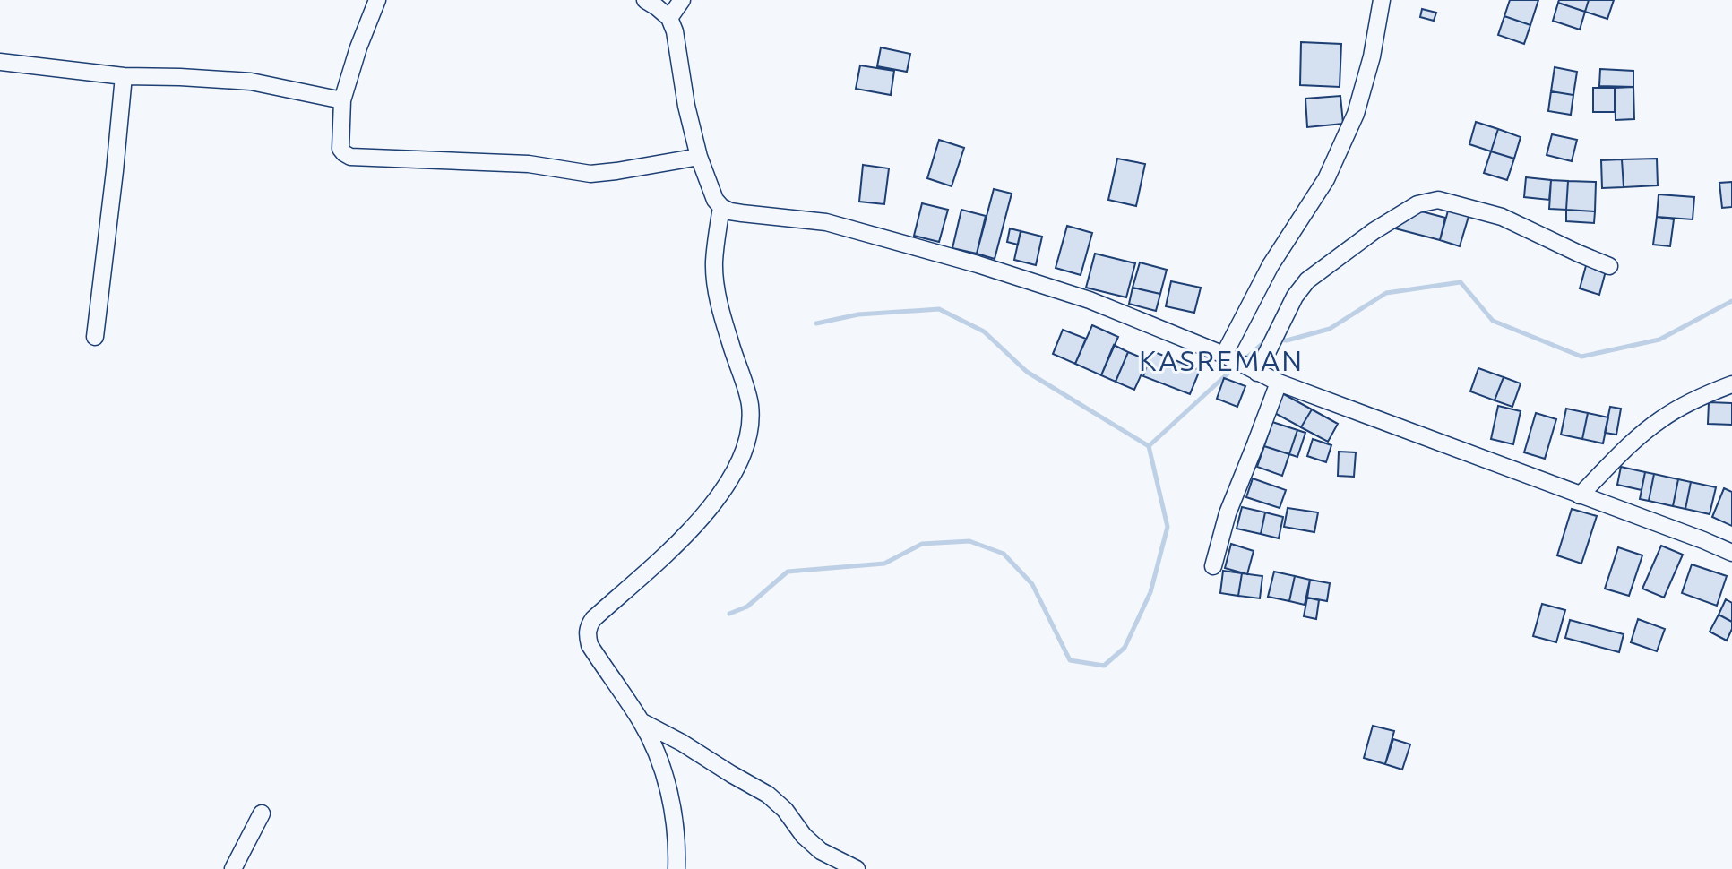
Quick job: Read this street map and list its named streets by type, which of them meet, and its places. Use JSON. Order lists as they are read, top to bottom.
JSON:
{
  "districts": ["KASREMAN"]
}
